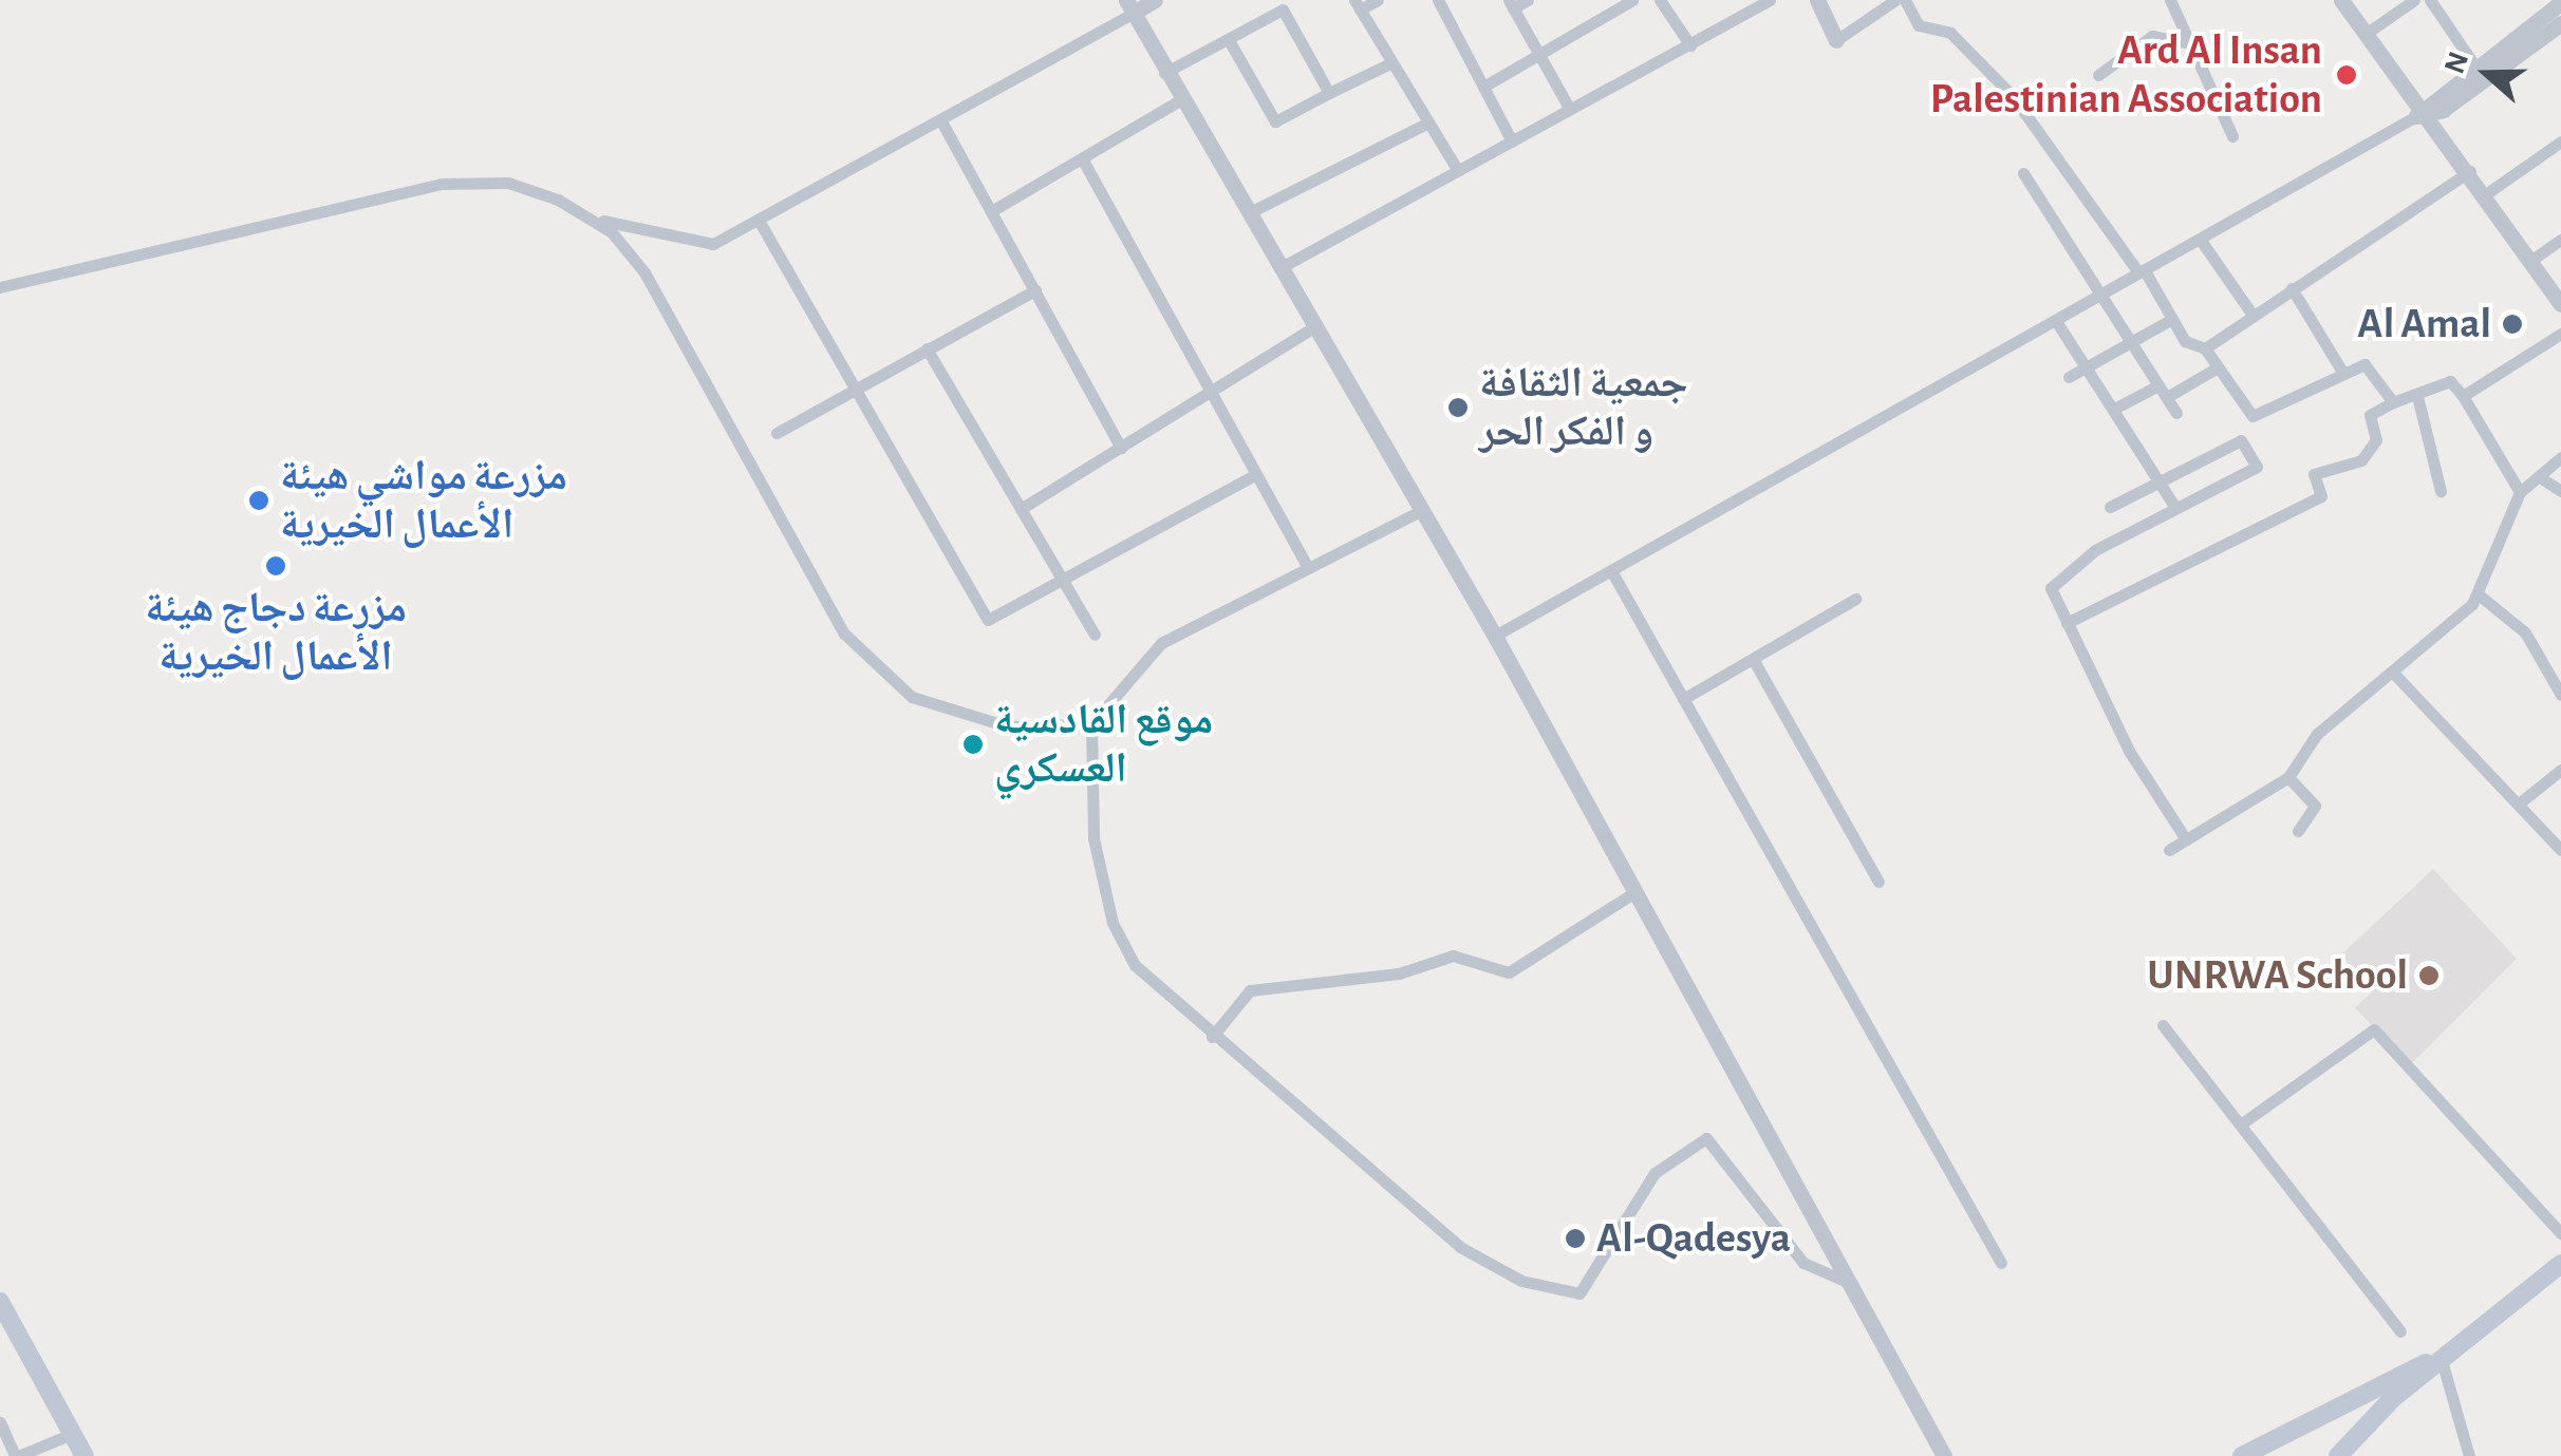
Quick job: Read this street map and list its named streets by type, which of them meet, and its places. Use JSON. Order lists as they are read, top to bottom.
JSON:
{
  "places": [
    "Ard Al Insan Palestinian Association",
    "Al Amal",
    "جمعية الثقافة و الفكر الحر",
    "مزرعة مواشي هيئة الأعمال الخيرية",
    "مزرعة دجاج هيئة الأعمال الخيرية",
    "موقع القادسية العسكري",
    "UNRWA School",
    "Al-Qadesya"
  ],
  "north": "left"
}
